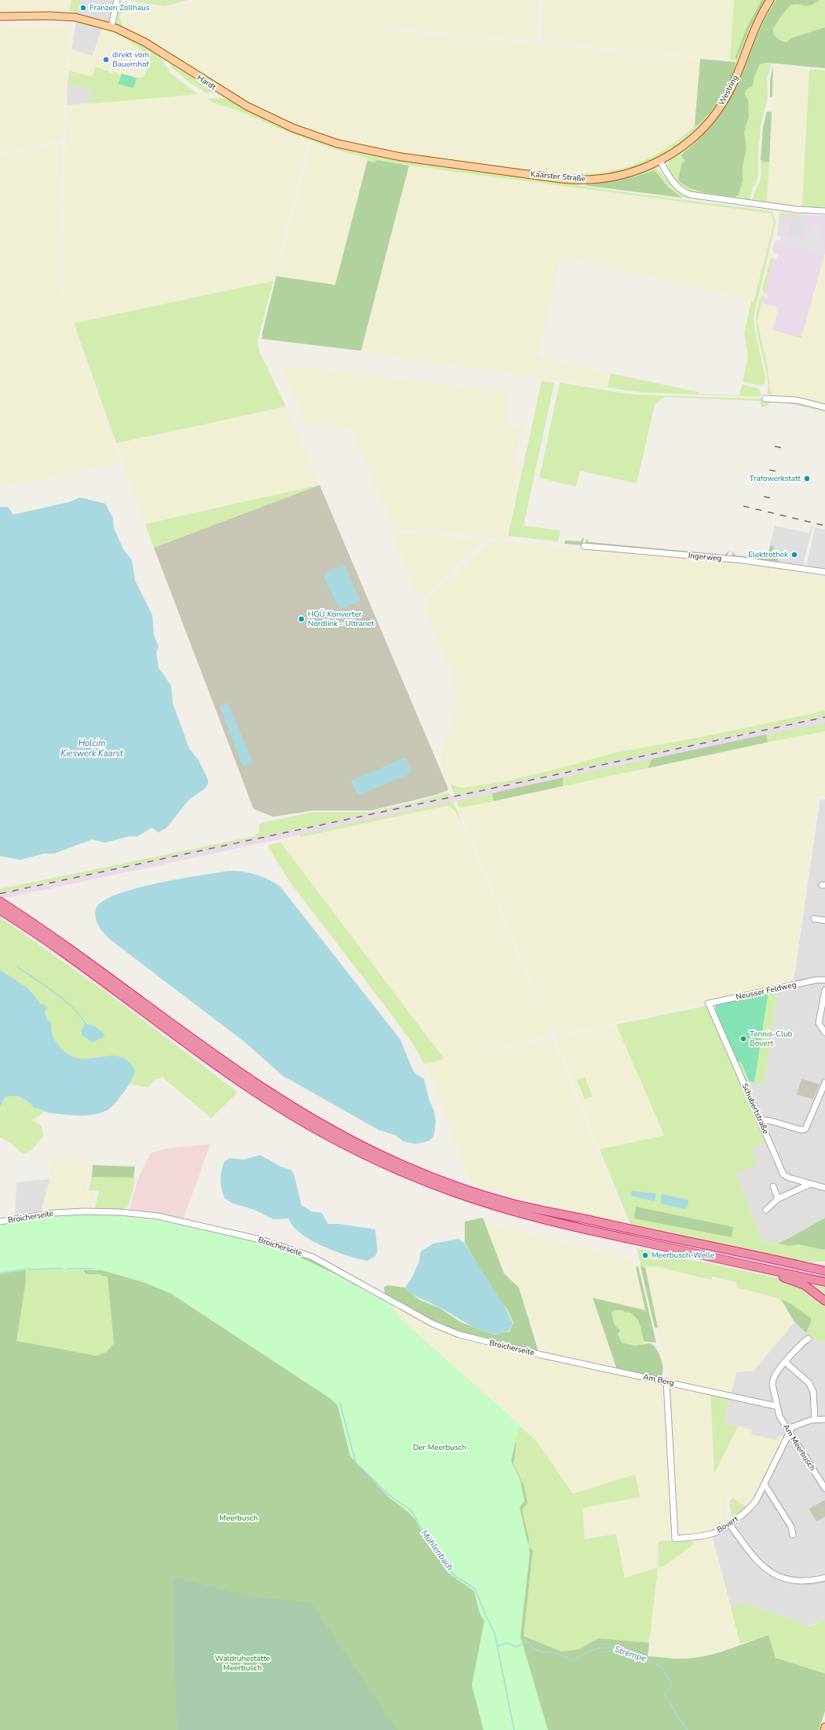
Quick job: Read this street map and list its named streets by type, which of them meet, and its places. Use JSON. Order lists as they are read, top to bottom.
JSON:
{
  "streets": {
    "main road": ["Hardt", "Westring", "Kaarster Straße"],
    "street": [
      "Ingerweg",
      "Neusser Feldweg",
      "Schubertstraße",
      "Broicherseite",
      "Am Berg",
      "Am Meerbusch",
      "Bovert"
    ]
  },
  "crossings": [
    ["Hardt", "Kaarster Straße"],
    ["Westring", "Kaarster Straße"],
    ["Neusser Feldweg", "Schubertstraße"],
    ["Broicherseite", "Am Berg"],
    ["Am Berg", "Am Meerbusch"],
    ["Am Berg", "Bovert"],
    ["Am Meerbusch", "Bovert"]
  ],
  "water": ["Holcim Kieswerk Kaarst", "Mühlenbach", "Strempe"],
  "parks": ["Der Meerbusch", "Meerbusch", "Waldruhestätte Meerbusch"],
  "places": [
    "Franzen Zollhaus",
    "direkt vom Bauernhof",
    "Trafowerkstatt",
    "Elektrothek",
    "HGÜ Konverter Nordlink - Ultranet",
    "Tennis-Club Bovert",
    "Meerbusch-Welle"
  ]
}
